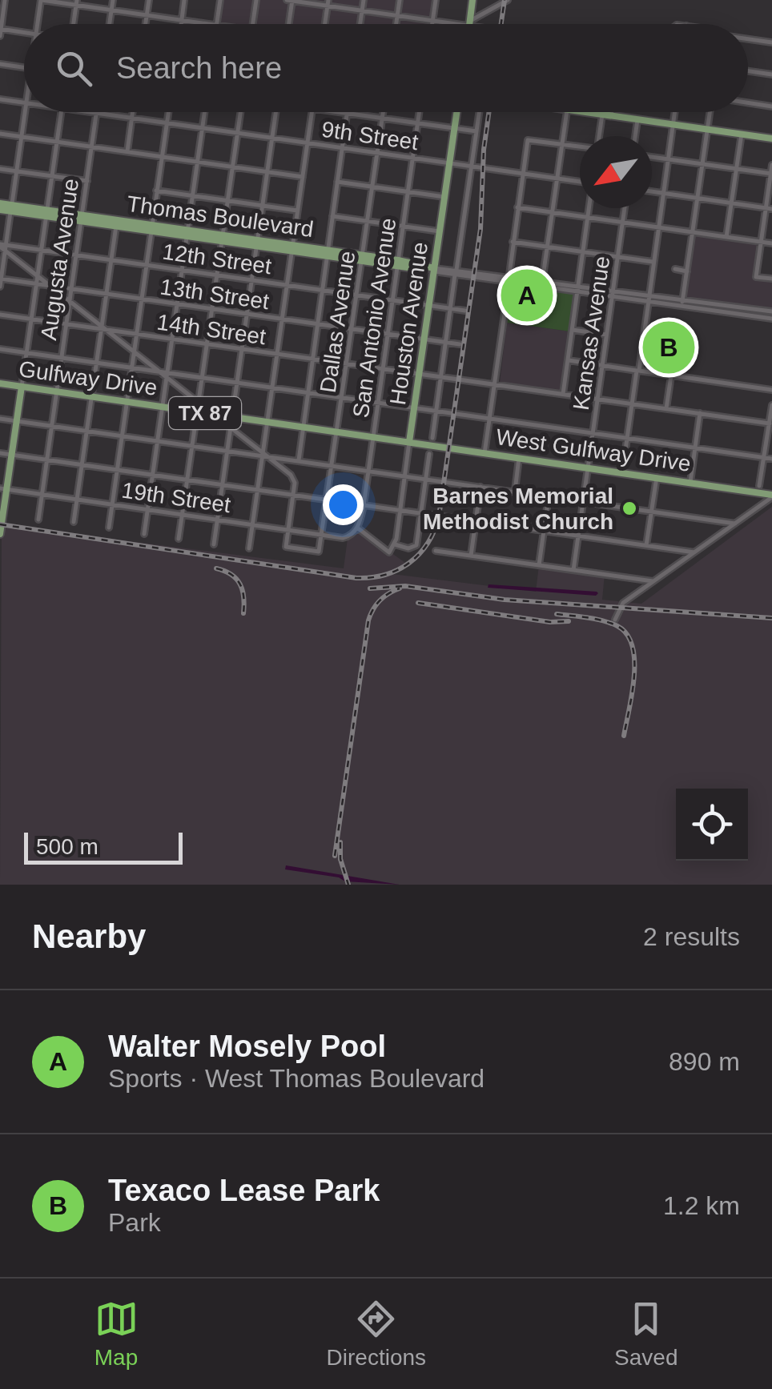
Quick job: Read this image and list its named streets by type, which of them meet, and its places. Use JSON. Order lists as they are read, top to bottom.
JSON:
{
  "streets": {
    "main road": [
      "Thomas Boulevard",
      "Houston Avenue",
      "Gulfway Drive",
      "TX 87",
      "West Gulfway Drive"
    ],
    "street": [
      "9th Street",
      "12th Street",
      "Augusta Avenue",
      "13th Street",
      "San Antonio Avenue",
      "Dallas Avenue",
      "14th Street",
      "Kansas Avenue",
      "19th Street"
    ]
  },
  "crossings": [
    ["9th Street", "Augusta Avenue"],
    ["9th Street", "San Antonio Avenue"],
    ["9th Street", "Dallas Avenue"],
    ["9th Street", "Houston Avenue"],
    ["Thomas Boulevard", "Augusta Avenue"],
    ["Thomas Boulevard", "San Antonio Avenue"],
    ["Thomas Boulevard", "Dallas Avenue"],
    ["Thomas Boulevard", "Houston Avenue"],
    ["12th Street", "Augusta Avenue"],
    ["12th Street", "San Antonio Avenue"],
    ["12th Street", "Dallas Avenue"],
    ["12th Street", "Houston Avenue"],
    ["Augusta Avenue", "13th Street"],
    ["Augusta Avenue", "14th Street"],
    ["Augusta Avenue", "Gulfway Drive"],
    ["Augusta Avenue", "19th Street"],
    ["13th Street", "San Antonio Avenue"],
    ["13th Street", "Dallas Avenue"],
    ["13th Street", "Houston Avenue"],
    ["San Antonio Avenue", "Houston Avenue"],
    ["San Antonio Avenue", "14th Street"],
    ["San Antonio Avenue", "Gulfway Drive"],
    ["San Antonio Avenue", "19th Street"],
    ["Dallas Avenue", "14th Street"],
    ["Dallas Avenue", "Gulfway Drive"],
    ["Dallas Avenue", "19th Street"],
    ["Houston Avenue", "14th Street"],
    ["Houston Avenue", "Gulfway Drive"],
    ["Houston Avenue", "West Gulfway Drive"],
    ["14th Street", "Kansas Avenue"],
    ["Kansas Avenue", "West Gulfway Drive"],
    ["Gulfway Drive", "West Gulfway Drive"]
  ],
  "places": ["Barnes Memorial Methodist Church"],
  "scale_bar": "500 m",
  "north": "bottom left",
  "page": {
    "search": "Search here",
    "pins": ["A", "B"],
    "scale": "500 m",
    "heading": ["Nearby", "2 results"],
    "list": [
      {
        "mark": "A",
        "name": "Walter Mosely Pool",
        "note": "Sports · West Thomas Boulevard",
        "value": "890 m"
      },
      {
        "mark": "B",
        "name": "Texaco Lease Park",
        "note": "Park",
        "value": "1.2 km"
      }
    ],
    "nav": ["Map", "Directions", "Saved"]
  }
}
